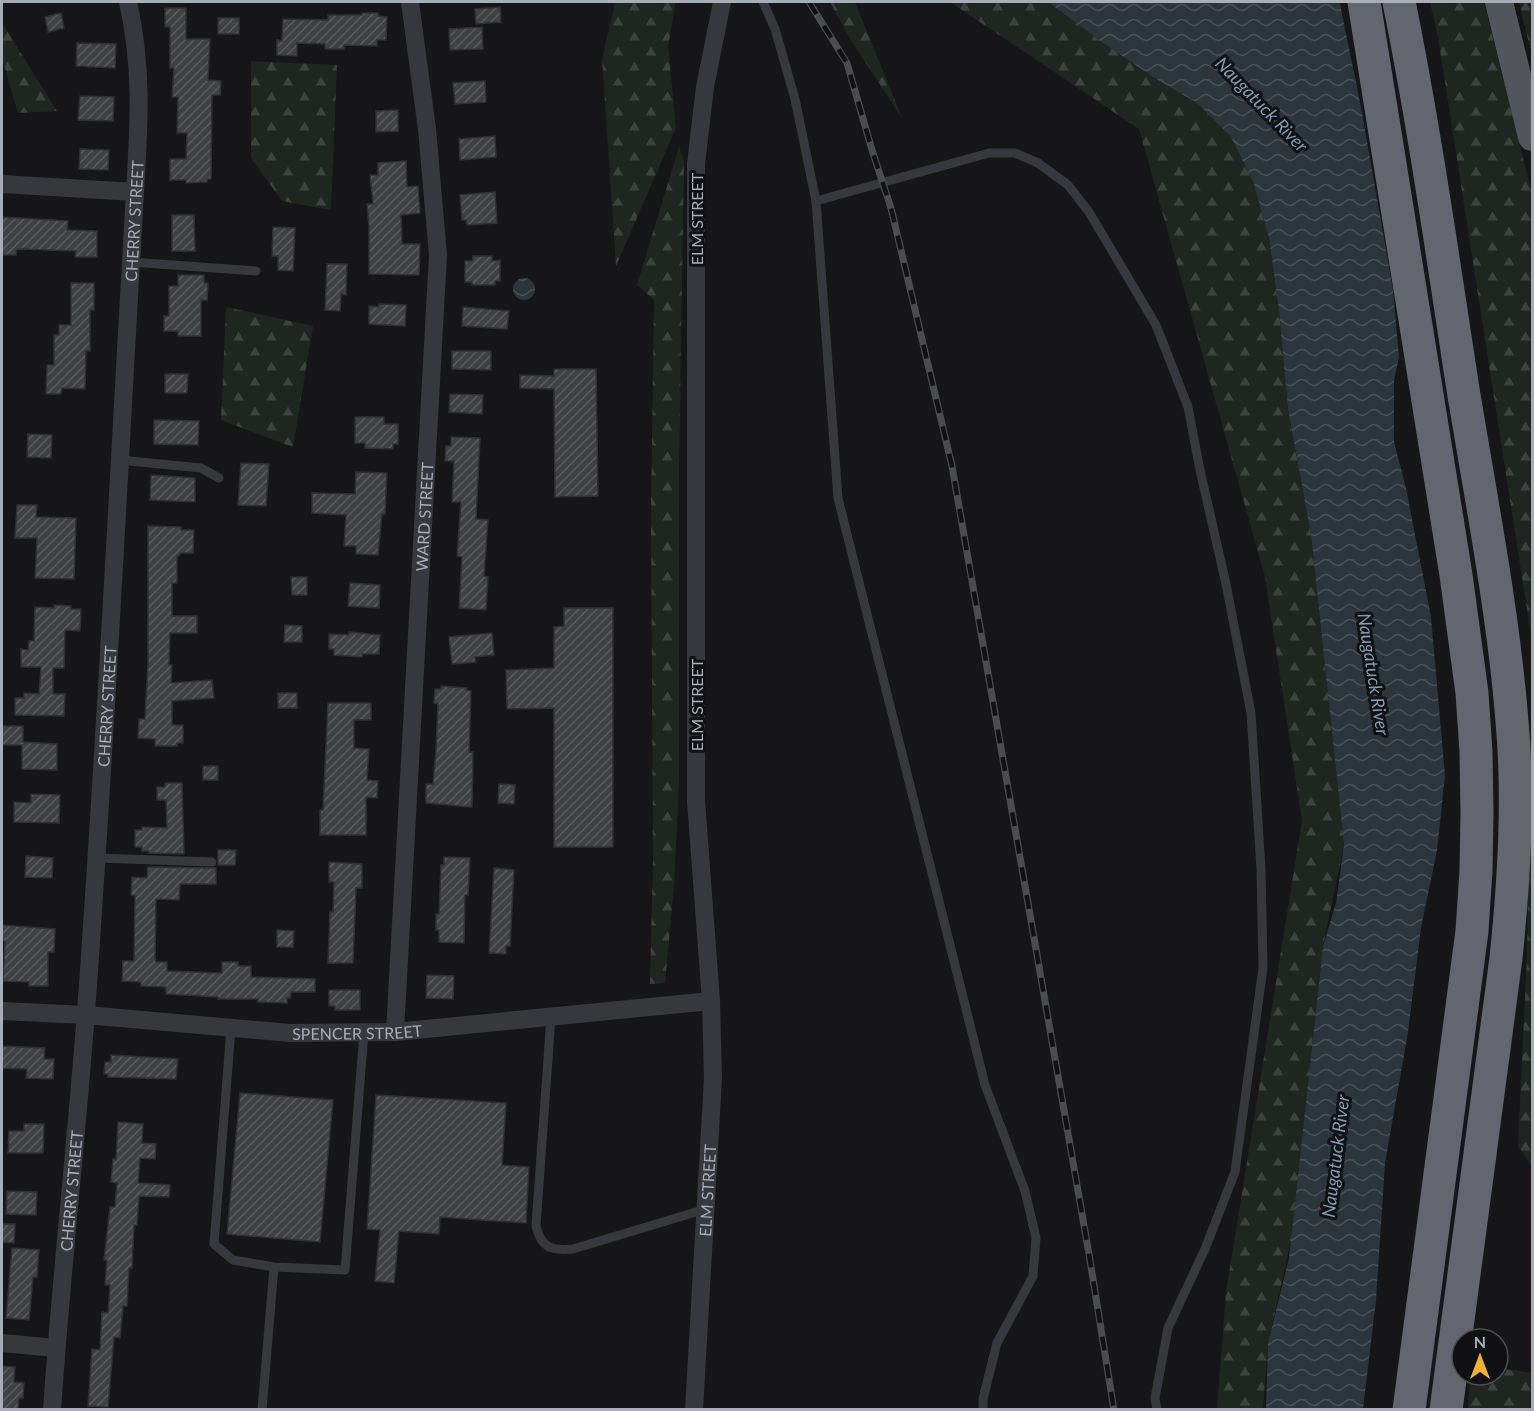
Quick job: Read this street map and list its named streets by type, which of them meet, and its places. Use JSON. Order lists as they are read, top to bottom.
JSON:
{
  "streets": {
    "street": [
      "ELM STREET",
      "CHERRY STREET",
      "WARD STREET",
      "SPENCER STREET"
    ]
  },
  "crossings": [
    ["ELM STREET", "SPENCER STREET"],
    ["CHERRY STREET", "SPENCER STREET"],
    ["WARD STREET", "SPENCER STREET"]
  ],
  "water": ["Naugatuck River"],
  "north": "top"
}
